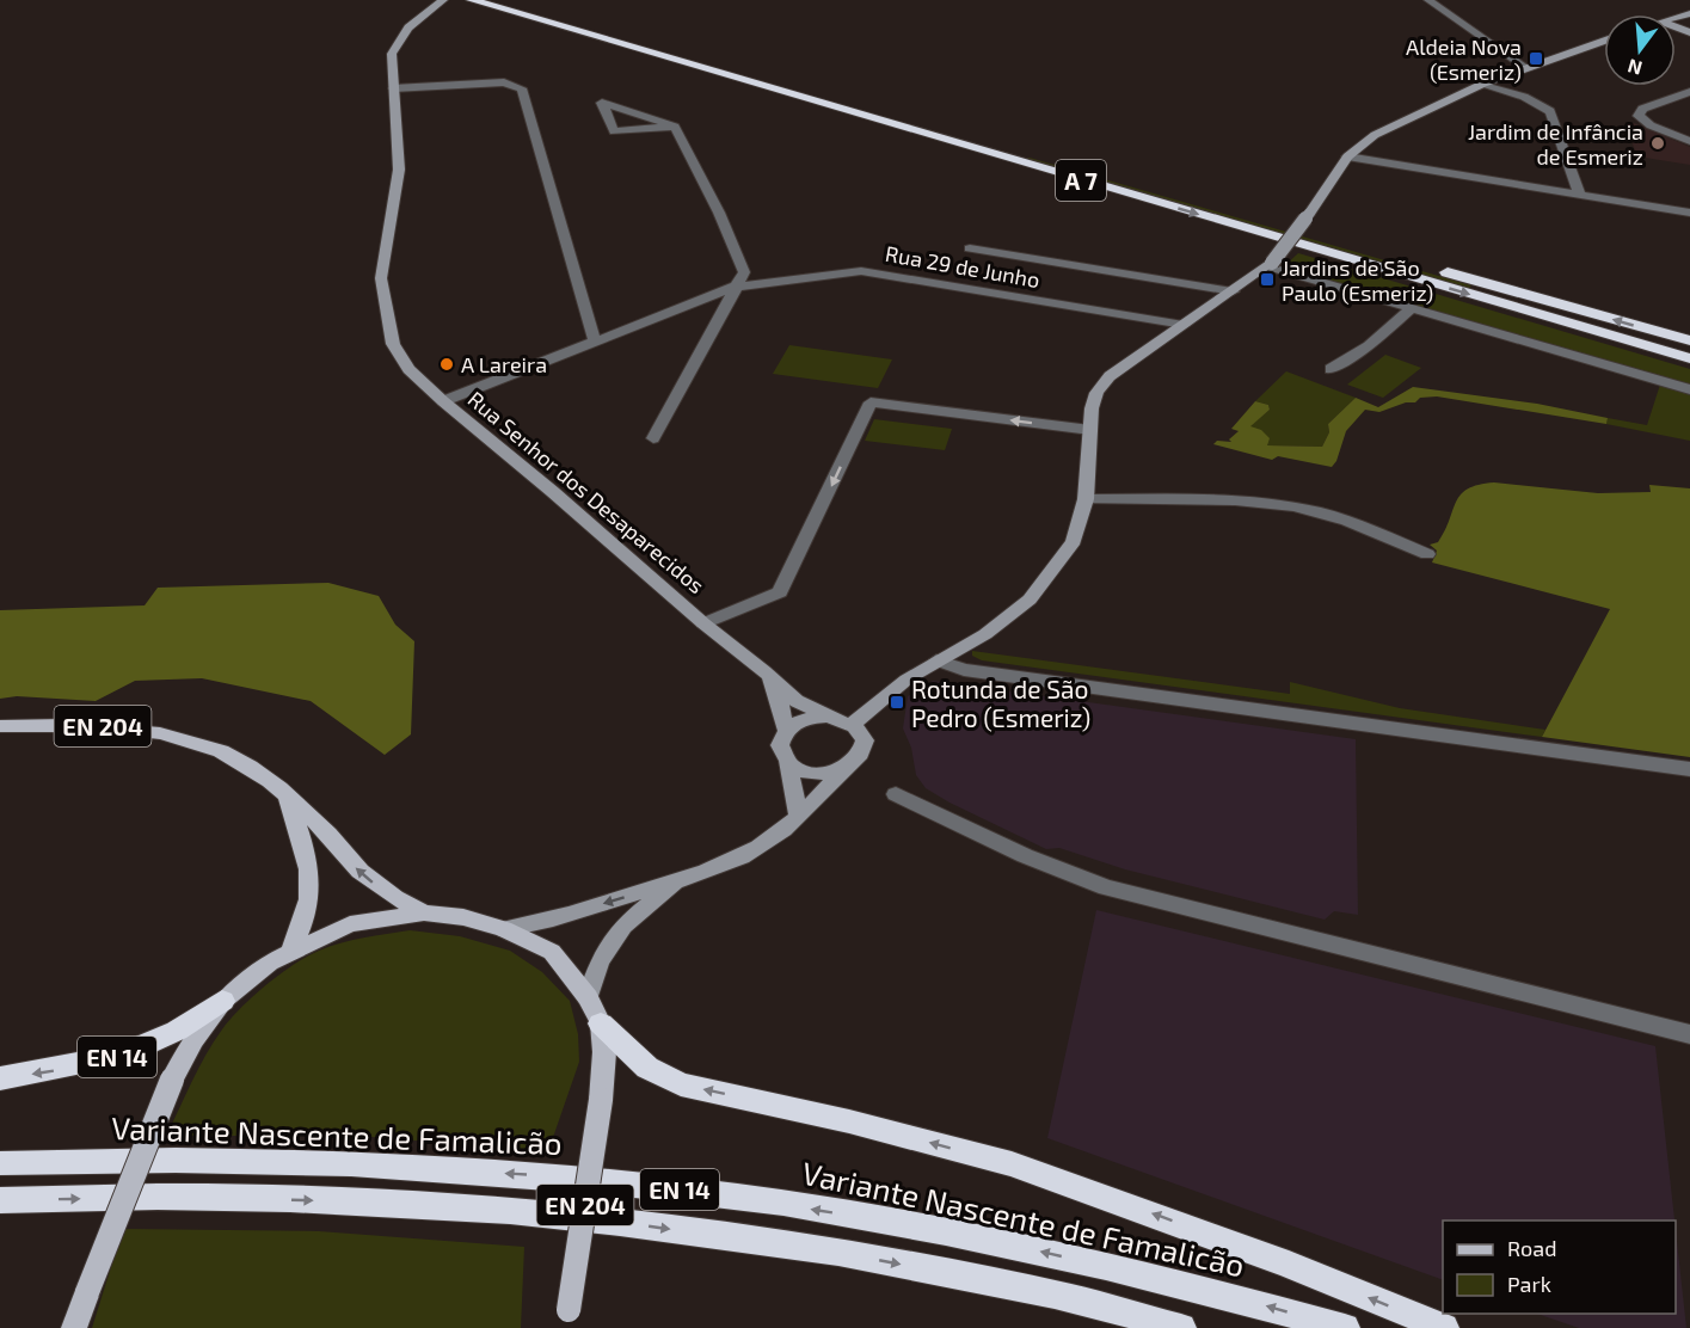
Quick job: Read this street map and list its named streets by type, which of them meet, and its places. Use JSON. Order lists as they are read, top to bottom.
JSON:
{
  "streets": {
    "highway": ["A 7", "EN 14", "Variante Nascente de Famalicão"],
    "main road": ["EN 204"],
    "street": ["Rua 29 de Junho", "Rua Senhor dos Desaparecidos"]
  },
  "crossings": [
    ["Rua 29 de Junho", "Rua Senhor dos Desaparecidos"]
  ],
  "places": {
    "transit": ["Aldeia Nova (Esmeriz)", "Jardins de São Paulo (Esmeriz)", "Rotunda de São Pedro (Esmeriz)"],
    "other": ["Jardim de Infância de Esmeriz", "A Lareira"]
  },
  "legend": ["Road", "Park"],
  "north": "bottom"
}
